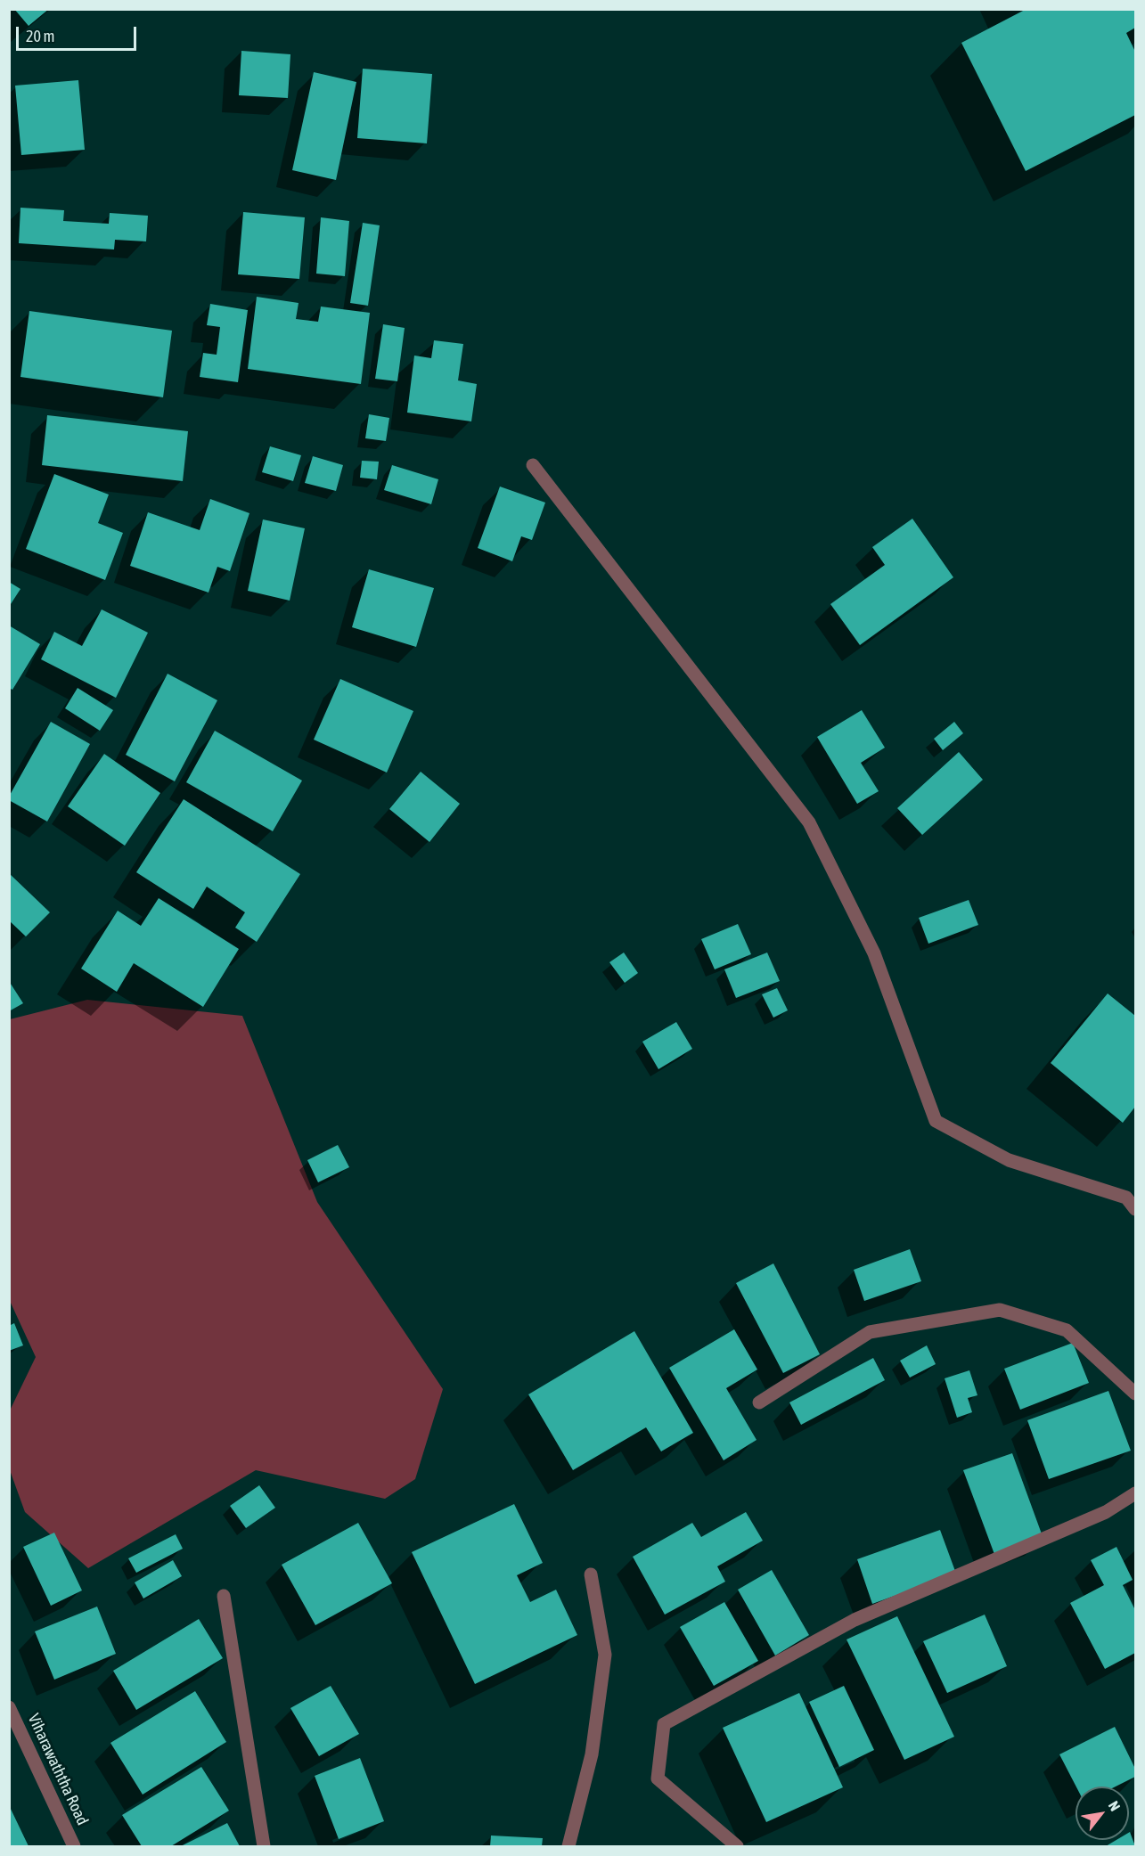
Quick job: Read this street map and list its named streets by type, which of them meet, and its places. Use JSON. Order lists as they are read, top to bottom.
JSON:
{
  "streets": {
    "street": ["Viharawaththa Road"]
  },
  "scale_bar": "20 m",
  "north": "top right"
}
